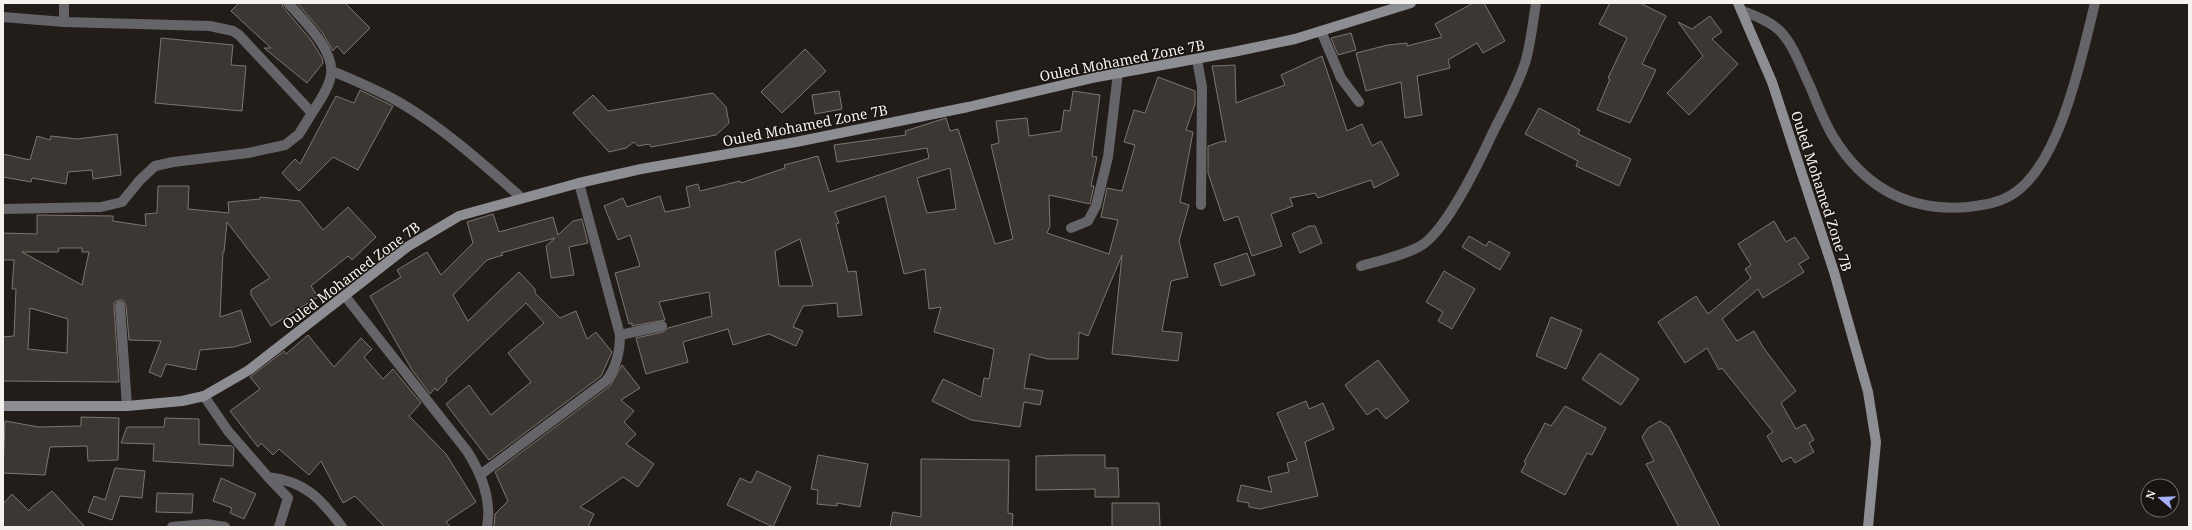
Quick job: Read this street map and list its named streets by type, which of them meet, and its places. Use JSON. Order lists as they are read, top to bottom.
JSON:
{
  "streets": {
    "main road": ["Ouled Mohamed Zone 7B"]
  },
  "north": "left"
}
